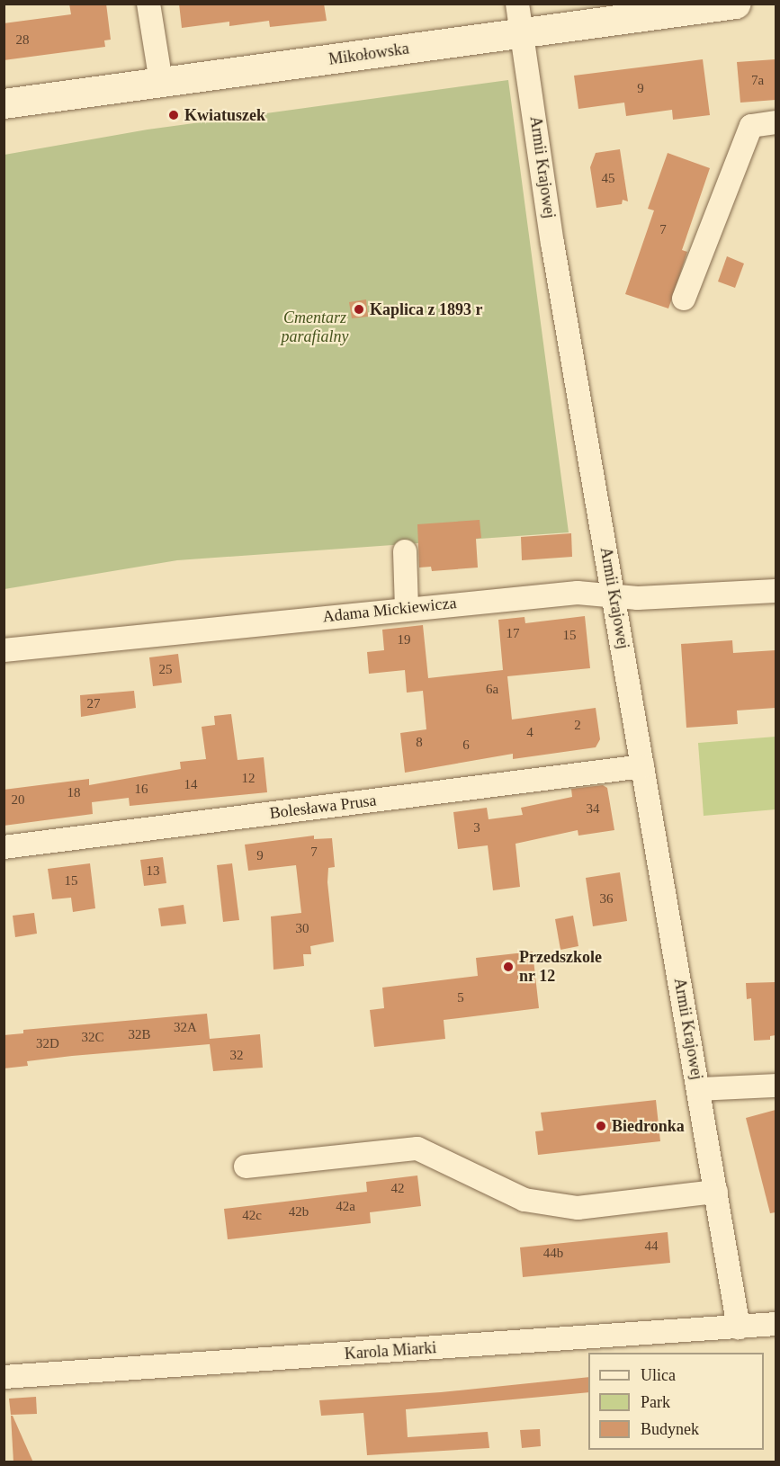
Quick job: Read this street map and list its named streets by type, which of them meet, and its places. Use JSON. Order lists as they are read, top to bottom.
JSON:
{
  "streets": {
    "street": [
      "Mikołowska",
      "Armii Krajowej",
      "Adama Mickiewicza",
      "Bolesława Prusa",
      "Karola Miarki"
    ]
  },
  "crossings": [
    ["Mikołowska", "Armii Krajowej"],
    ["Armii Krajowej", "Adama Mickiewicza"],
    ["Armii Krajowej", "Bolesława Prusa"],
    ["Armii Krajowej", "Karola Miarki"]
  ],
  "parks": ["Cmentarz parafialny"],
  "places": [
    "Kwiatuszek",
    "Kaplica z 1893 r",
    "Przedszkole nr 12",
    "Biedronka"
  ],
  "house_numbers": [
    "28",
    "7a",
    "9",
    "45",
    "7",
    "17",
    "15",
    "19",
    "25",
    "6a",
    "27",
    "2",
    "4",
    "8",
    "6",
    "12",
    "14",
    "16",
    "18",
    "20",
    "34",
    "3",
    "7",
    "9",
    "13",
    "15",
    "36",
    "30",
    "5",
    "32A",
    "32B",
    "32C",
    "32D",
    "32",
    "42",
    "42a",
    "42b",
    "42c",
    "44",
    "44b"
  ],
  "legend": ["Ulica", "Park", "Budynek"]
}
